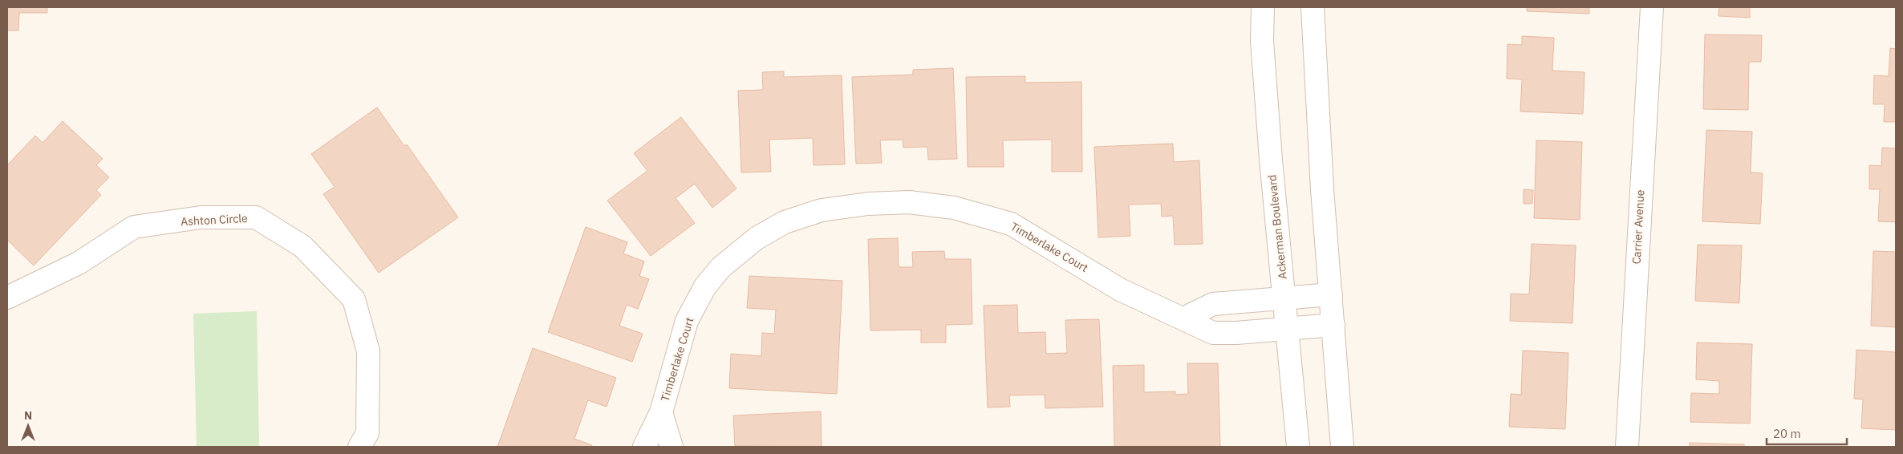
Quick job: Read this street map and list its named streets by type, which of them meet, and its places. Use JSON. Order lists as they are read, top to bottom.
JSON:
{
  "streets": {
    "street": [
      "Ashton Circle",
      "Ackerman Boulevard",
      "Carrier Avenue",
      "Timberlake Court"
    ]
  },
  "crossings": [
    ["Ackerman Boulevard", "Timberlake Court"]
  ],
  "scale_bar": "20 m",
  "north": "top"
}
